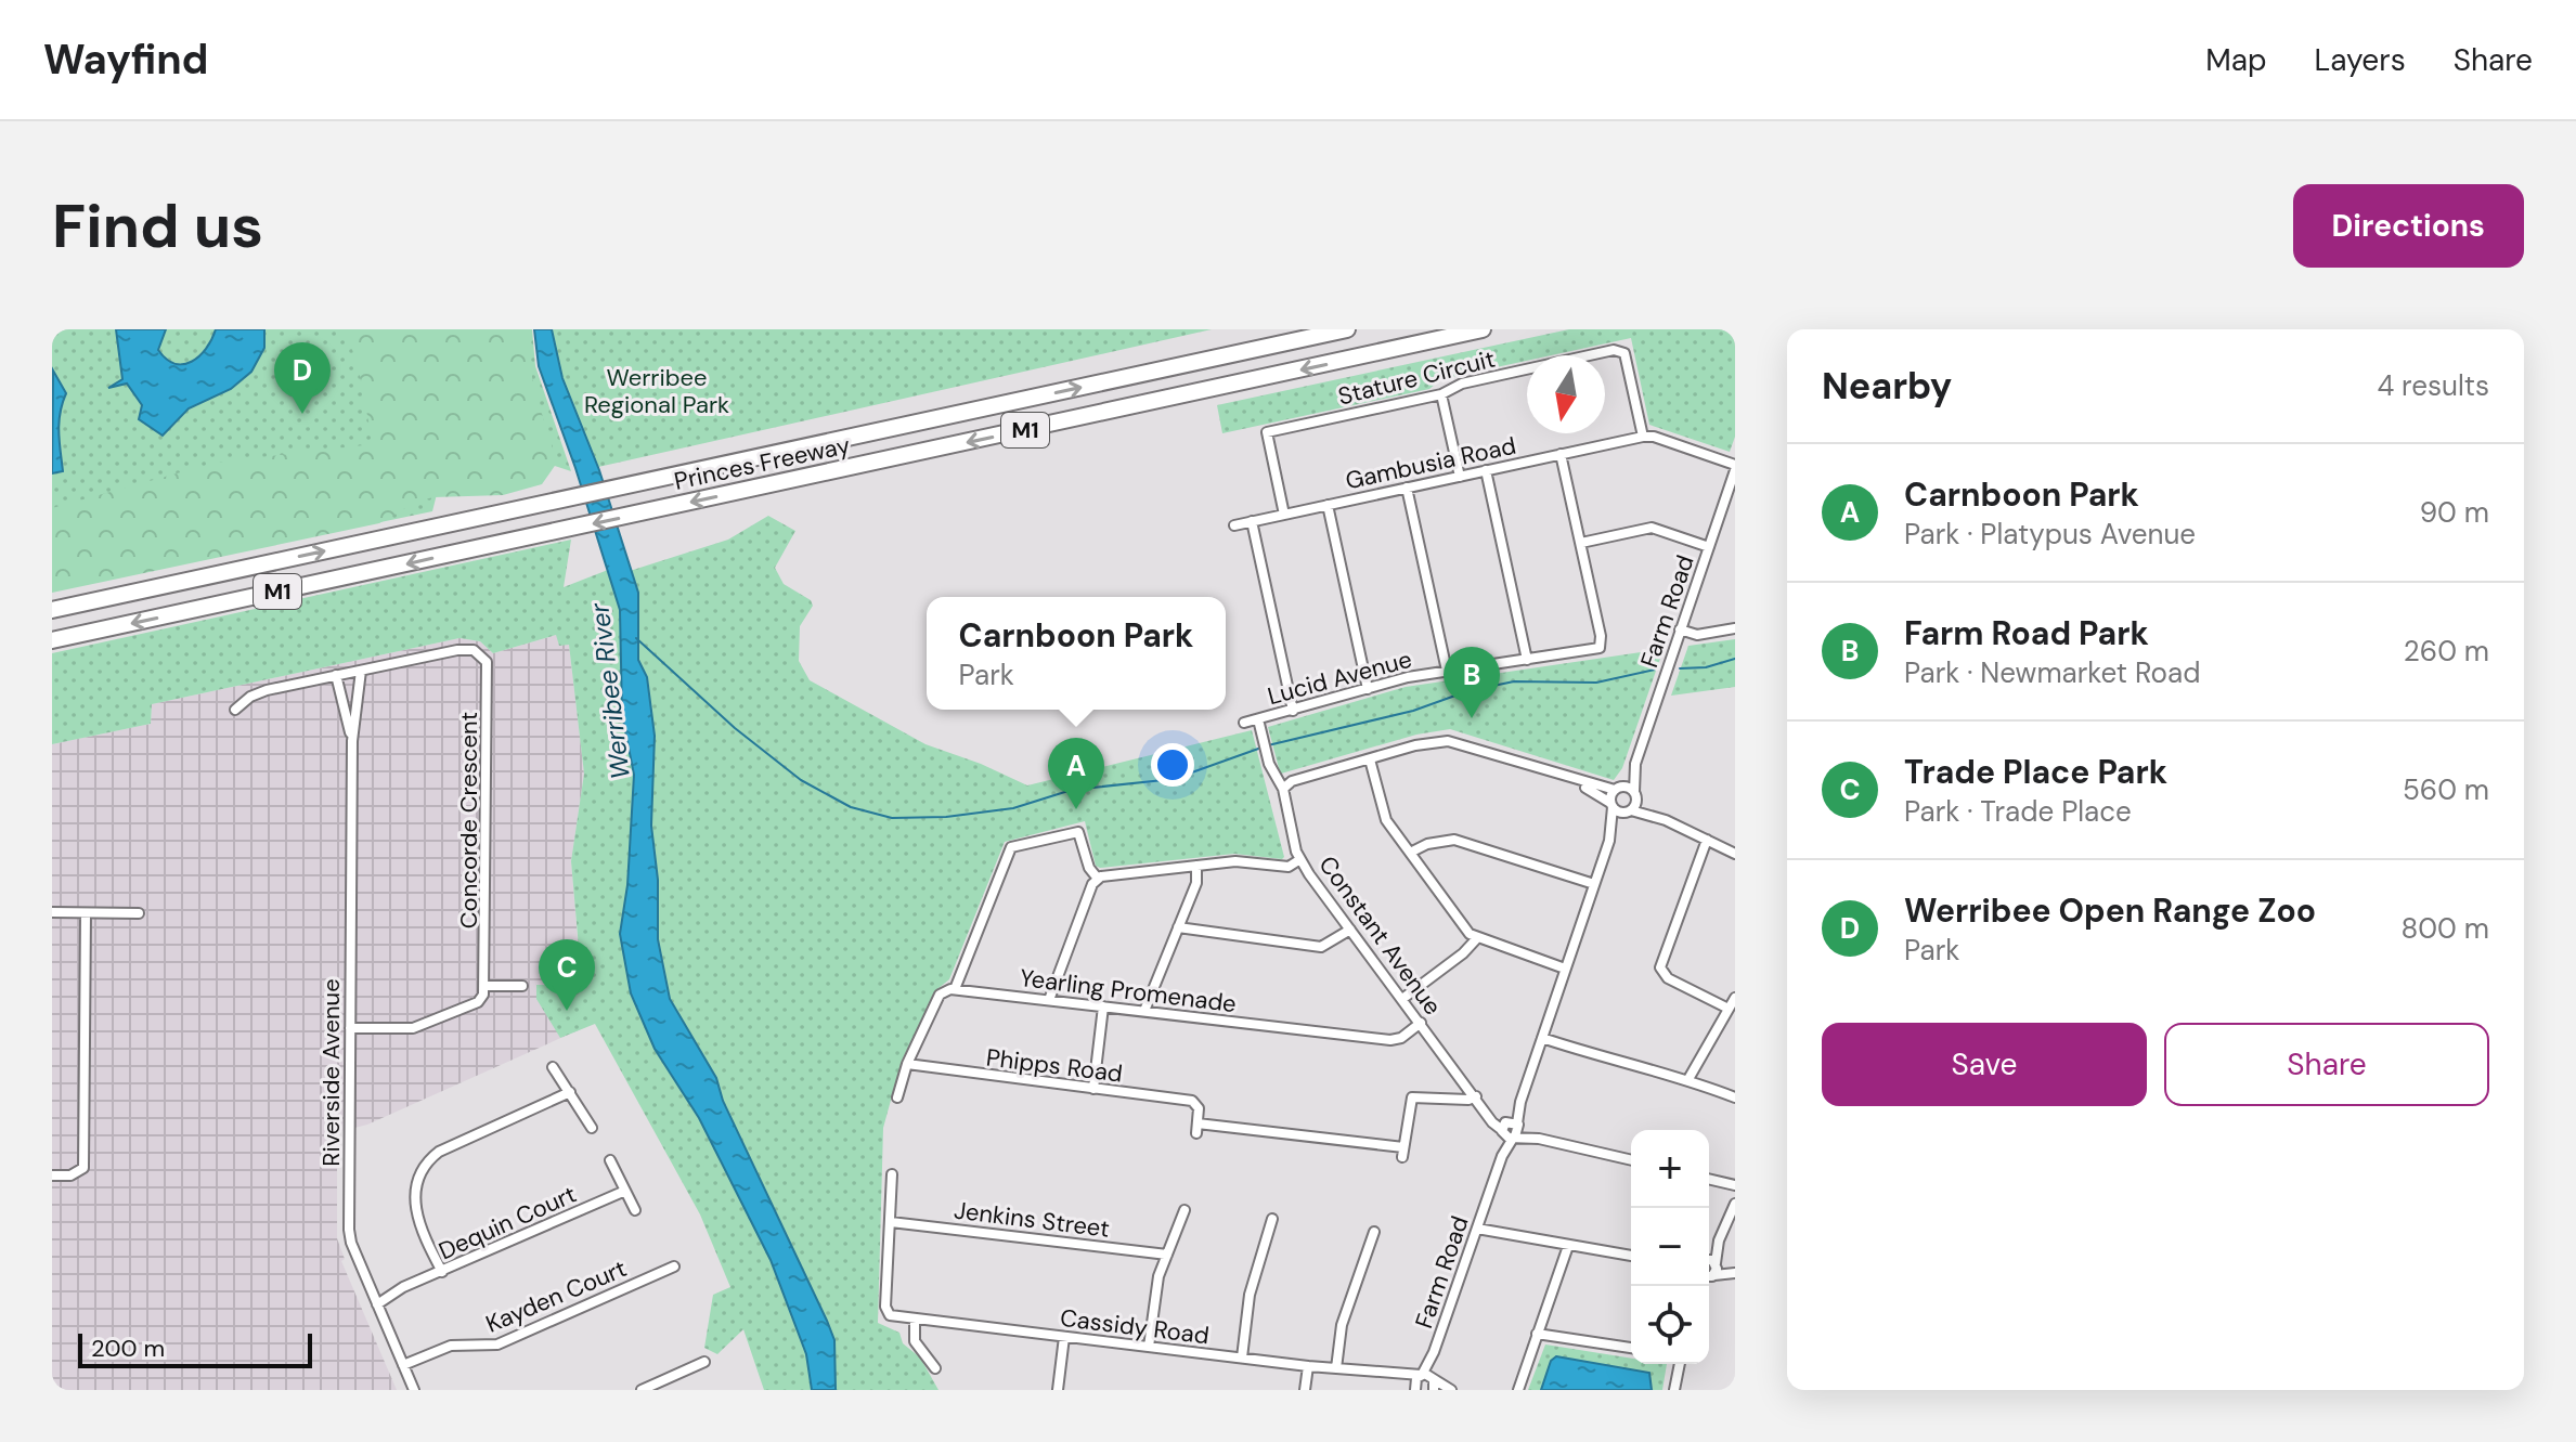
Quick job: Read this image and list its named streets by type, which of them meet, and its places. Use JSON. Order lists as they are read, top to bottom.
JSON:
{
  "streets": {
    "highway": ["M1", "Princes Freeway"],
    "street": [
      "Stature Circuit",
      "Gambusia Road",
      "Farm Road",
      "Lucid Avenue",
      "Concorde Crescent",
      "Constant Avenue",
      "Yearling Promenade",
      "Phipps Road",
      "Riverside Avenue",
      "Jenkins Street",
      "Dequin Court",
      "Kayden Court",
      "Cassidy Road"
    ]
  },
  "crossings": [
    ["Stature Circuit", "Gambusia Road"],
    ["Gambusia Road", "Farm Road"],
    ["Farm Road", "Constant Avenue"],
    ["Farm Road", "Cassidy Road"],
    ["Lucid Avenue", "Constant Avenue"],
    ["Concorde Crescent", "Riverside Avenue"],
    ["Constant Avenue", "Yearling Promenade"],
    ["Constant Avenue", "Phipps Road"],
    ["Riverside Avenue", "Dequin Court"],
    ["Riverside Avenue", "Kayden Court"],
    ["Jenkins Street", "Cassidy Road"]
  ],
  "water": ["Werribee River"],
  "parks": ["Werribee Regional Park"],
  "scale_bar": "200 m",
  "north": "bottom",
  "page": {
    "header": "Wayfind",
    "nav": ["Map", "Layers", "Share"],
    "buttons": [
      "Directions",
      ["Save", "Share"]
    ],
    "title": "Find us",
    "heading": ["Nearby", "4 results"],
    "pins": [
      "D",
      "B",
      "A",
      "C"
    ],
    "list": [
      {
        "mark": "A",
        "name": "Carnboon Park",
        "note": "Park · Platypus Avenue",
        "value": "90 m"
      },
      {
        "mark": "B",
        "name": "Farm Road Park",
        "note": "Park · Newmarket Road",
        "value": "260 m"
      },
      {
        "mark": "C",
        "name": "Trade Place Park",
        "note": "Park · Trade Place",
        "value": "560 m"
      },
      {
        "mark": "D",
        "name": "Werribee Open Range Zoo",
        "note": "Park",
        "value": "800 m"
      }
    ],
    "popup": ["Carnboon Park", "Park"],
    "map_buttons": ["+", "−"],
    "scale": "200 m"
  }
}
